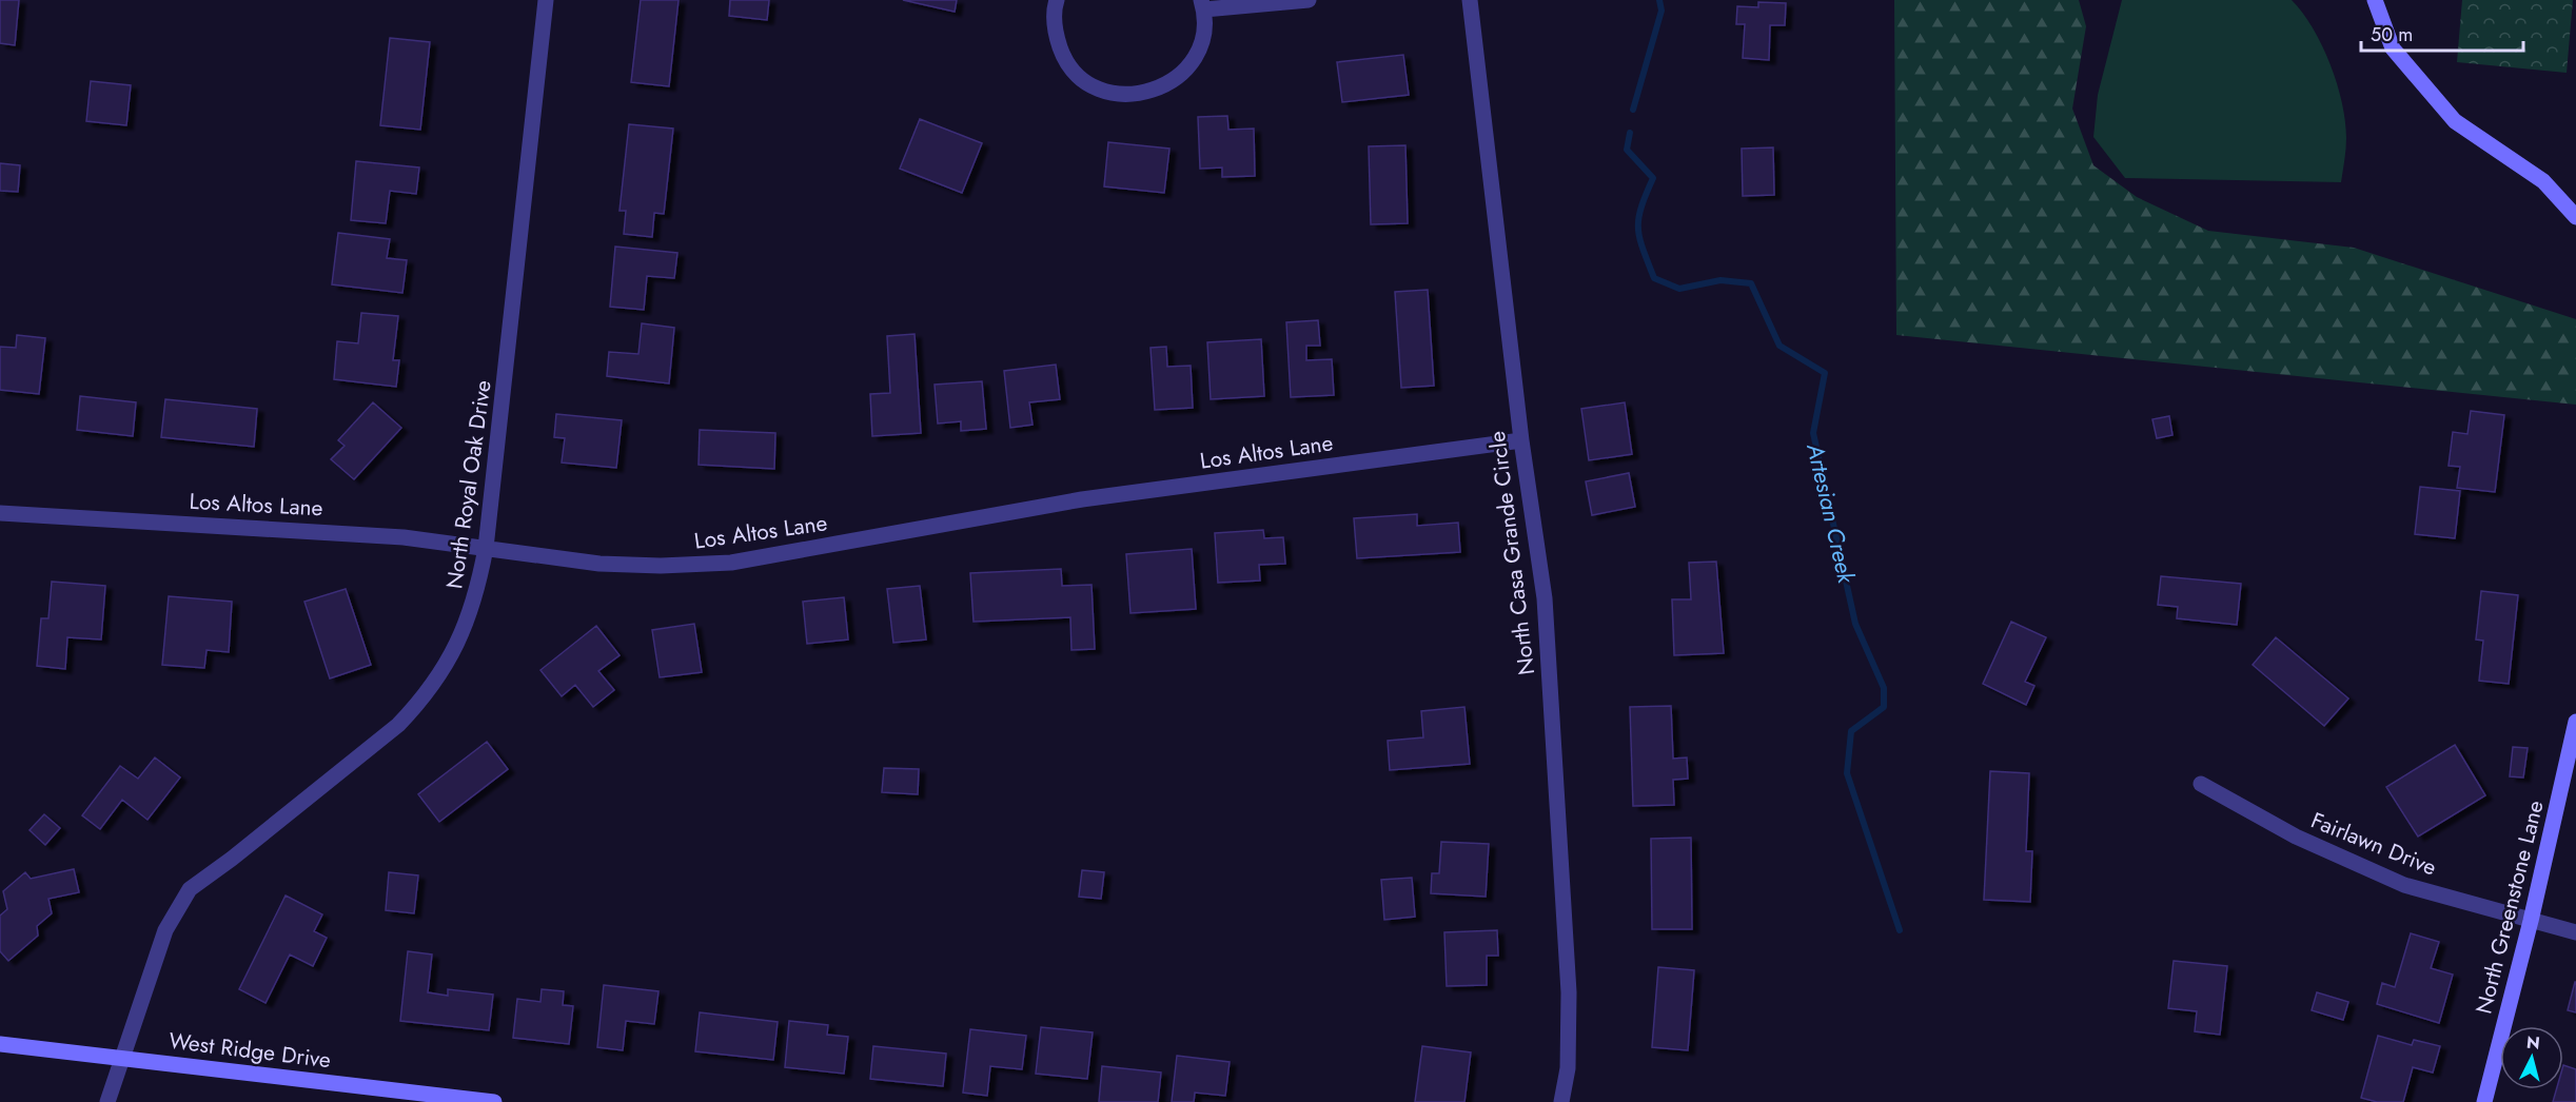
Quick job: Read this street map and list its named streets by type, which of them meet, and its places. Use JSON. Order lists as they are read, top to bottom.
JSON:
{
  "streets": {
    "street": [
      "Los Altos Lane",
      "North Royal Oak Drive",
      "North Casa Grande Circle",
      "Fairlawn Drive",
      "North Greenstone Lane",
      "West Ridge Drive"
    ]
  },
  "crossings": [
    ["Los Altos Lane", "North Royal Oak Drive"],
    ["Los Altos Lane", "North Casa Grande Circle"],
    ["North Royal Oak Drive", "West Ridge Drive"],
    ["Fairlawn Drive", "North Greenstone Lane"]
  ],
  "water": ["Artesian Creek"],
  "scale_bar": "50 m",
  "north": "top"
}
